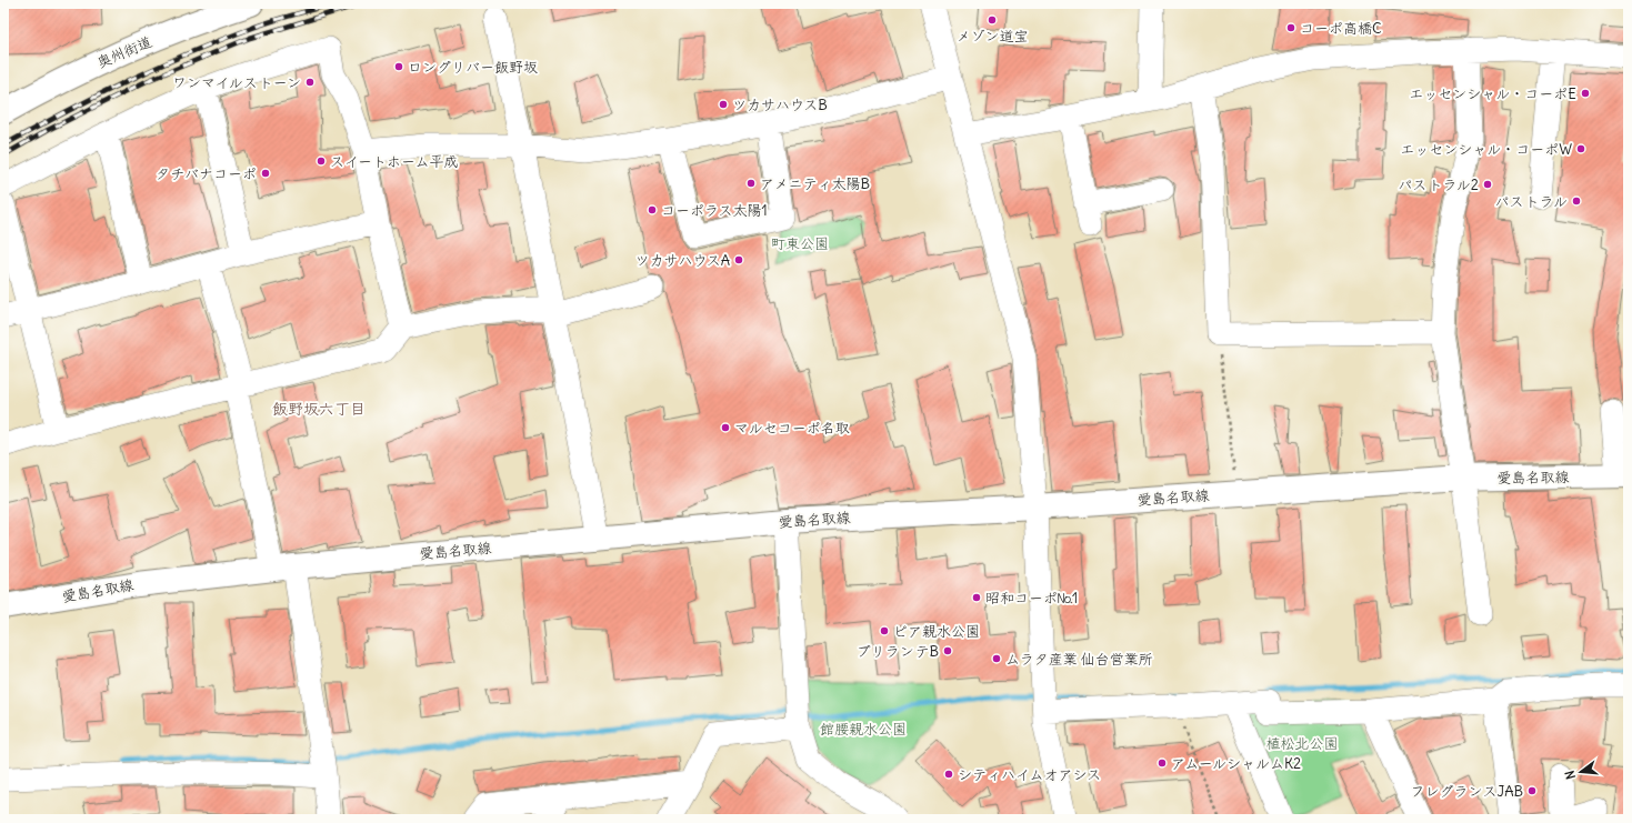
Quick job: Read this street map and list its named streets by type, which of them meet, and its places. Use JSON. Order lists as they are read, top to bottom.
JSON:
{
  "streets": {
    "main road": ["奥州街道", "愛島名取線"]
  },
  "districts": ["飯野坂六丁目"],
  "parks": ["町東公園", "館腰親水公園", "植松北公園"],
  "places": [
    "メゾン道宝",
    "コーポ高橋C",
    "ロングリバー飯野坂",
    "ワンマイルストーン",
    "エッセンシャル・コーポE",
    "ツカサハウスB",
    "エッセンシャル・コーポW",
    "スイートホーム平成",
    "タチバナコーポ",
    "アメニティ太陽B",
    "パストラル2",
    "パストラル",
    "コーポラス太陽1",
    "ツカサハウスA",
    "マルセコーポ名取",
    "昭和コーポ№1",
    "ピア親水公園",
    "ブリランテB",
    "ムラタ産業 仙台営業所",
    "アムールシャルムK2",
    "シティハイムオアシス",
    "フレグランスJAB"
  ],
  "north": "left"
}
